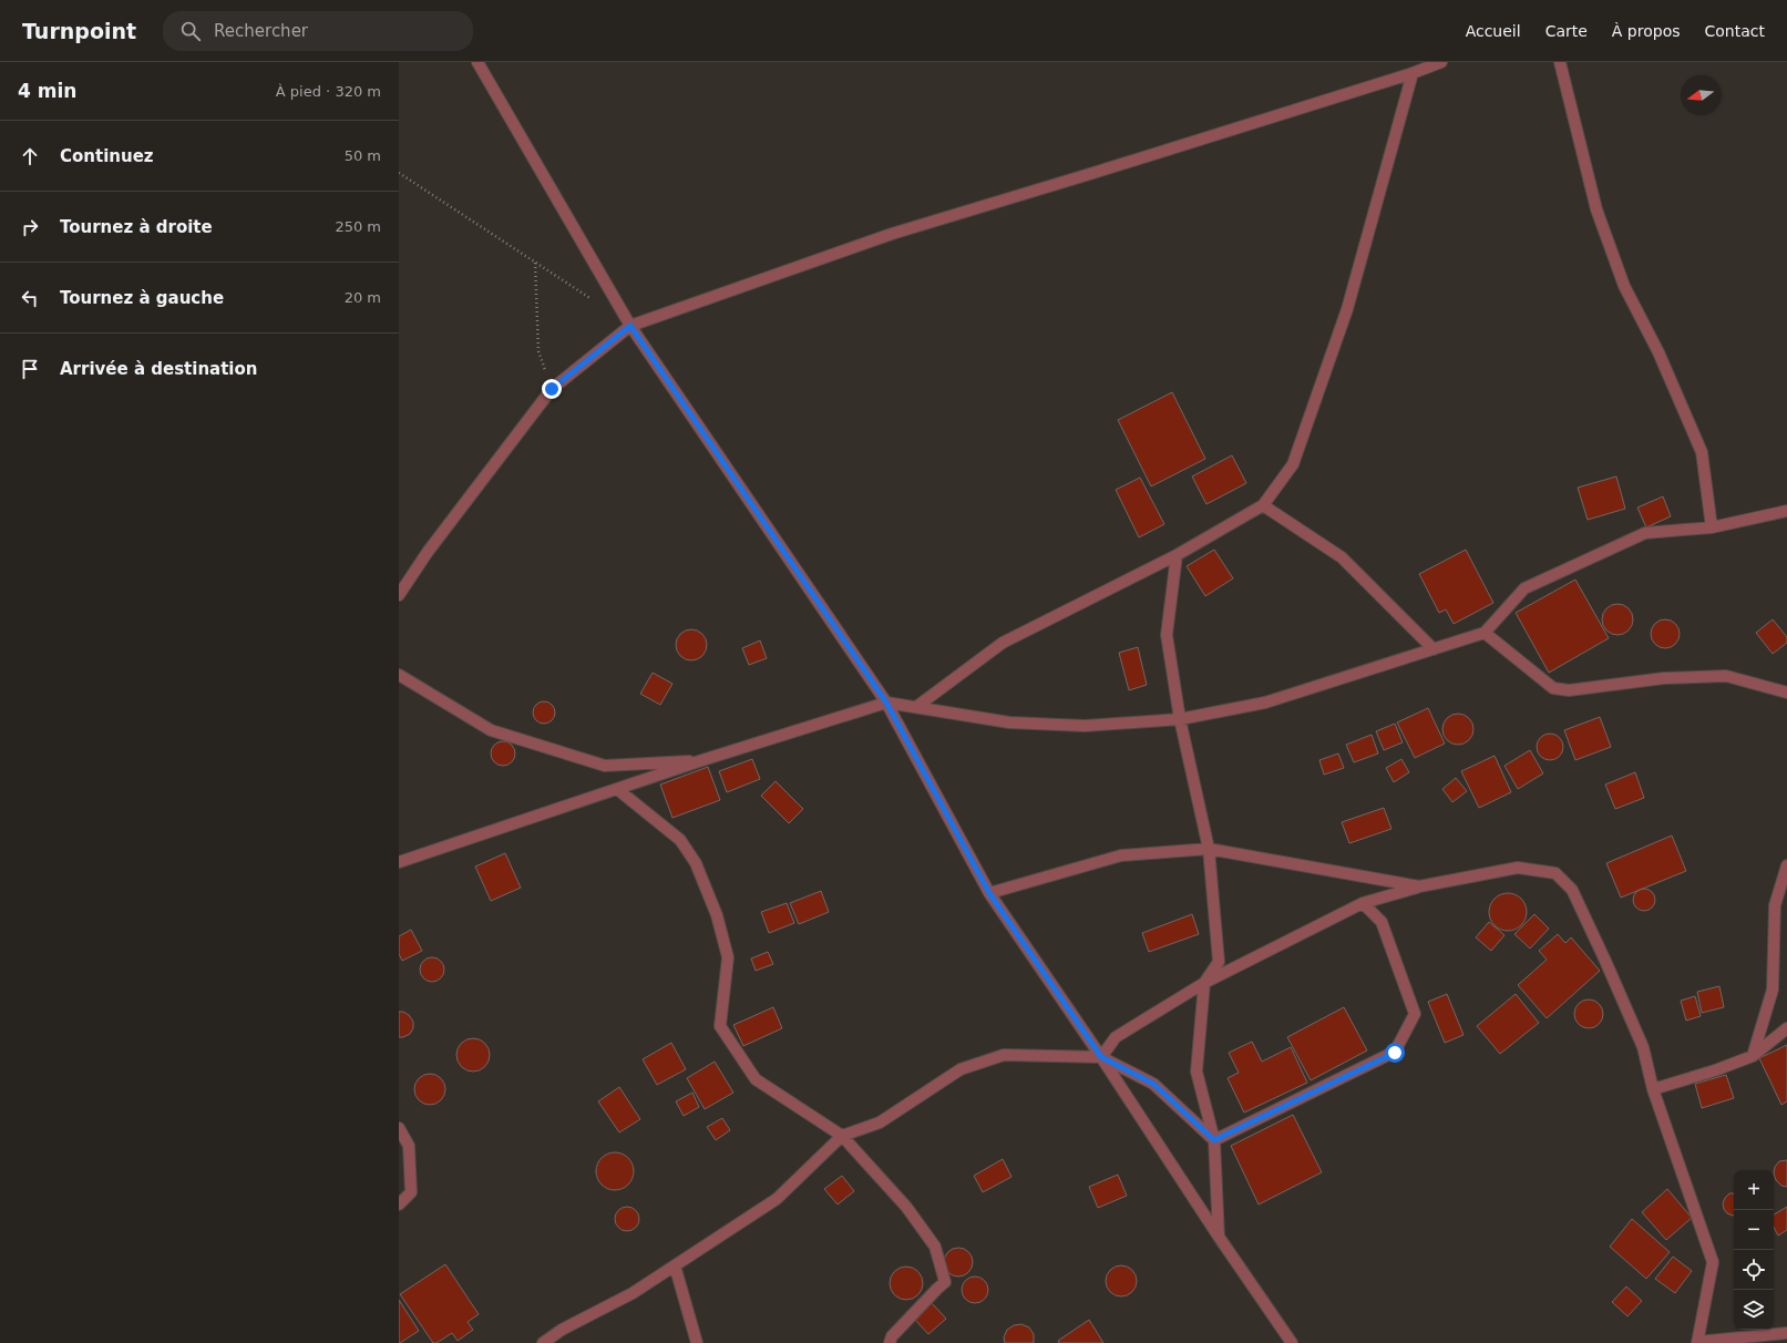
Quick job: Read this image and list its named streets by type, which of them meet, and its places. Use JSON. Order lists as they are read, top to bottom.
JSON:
{
  "north": "left",
  "page": {
    "header": "Turnpoint",
    "search": "Rechercher",
    "nav": [
      "Accueil",
      "Carte",
      "À propos",
      "Contact"
    ],
    "heading": ["4 min", "À pied · 320 m"],
    "list": [
      ["Continuez", "50 m"],
      ["Tournez à droite", "250 m"],
      ["Tournez à gauche", "20 m"],
      "Arrivée à destination"
    ],
    "map_buttons": ["+", "−"]
  }
}
